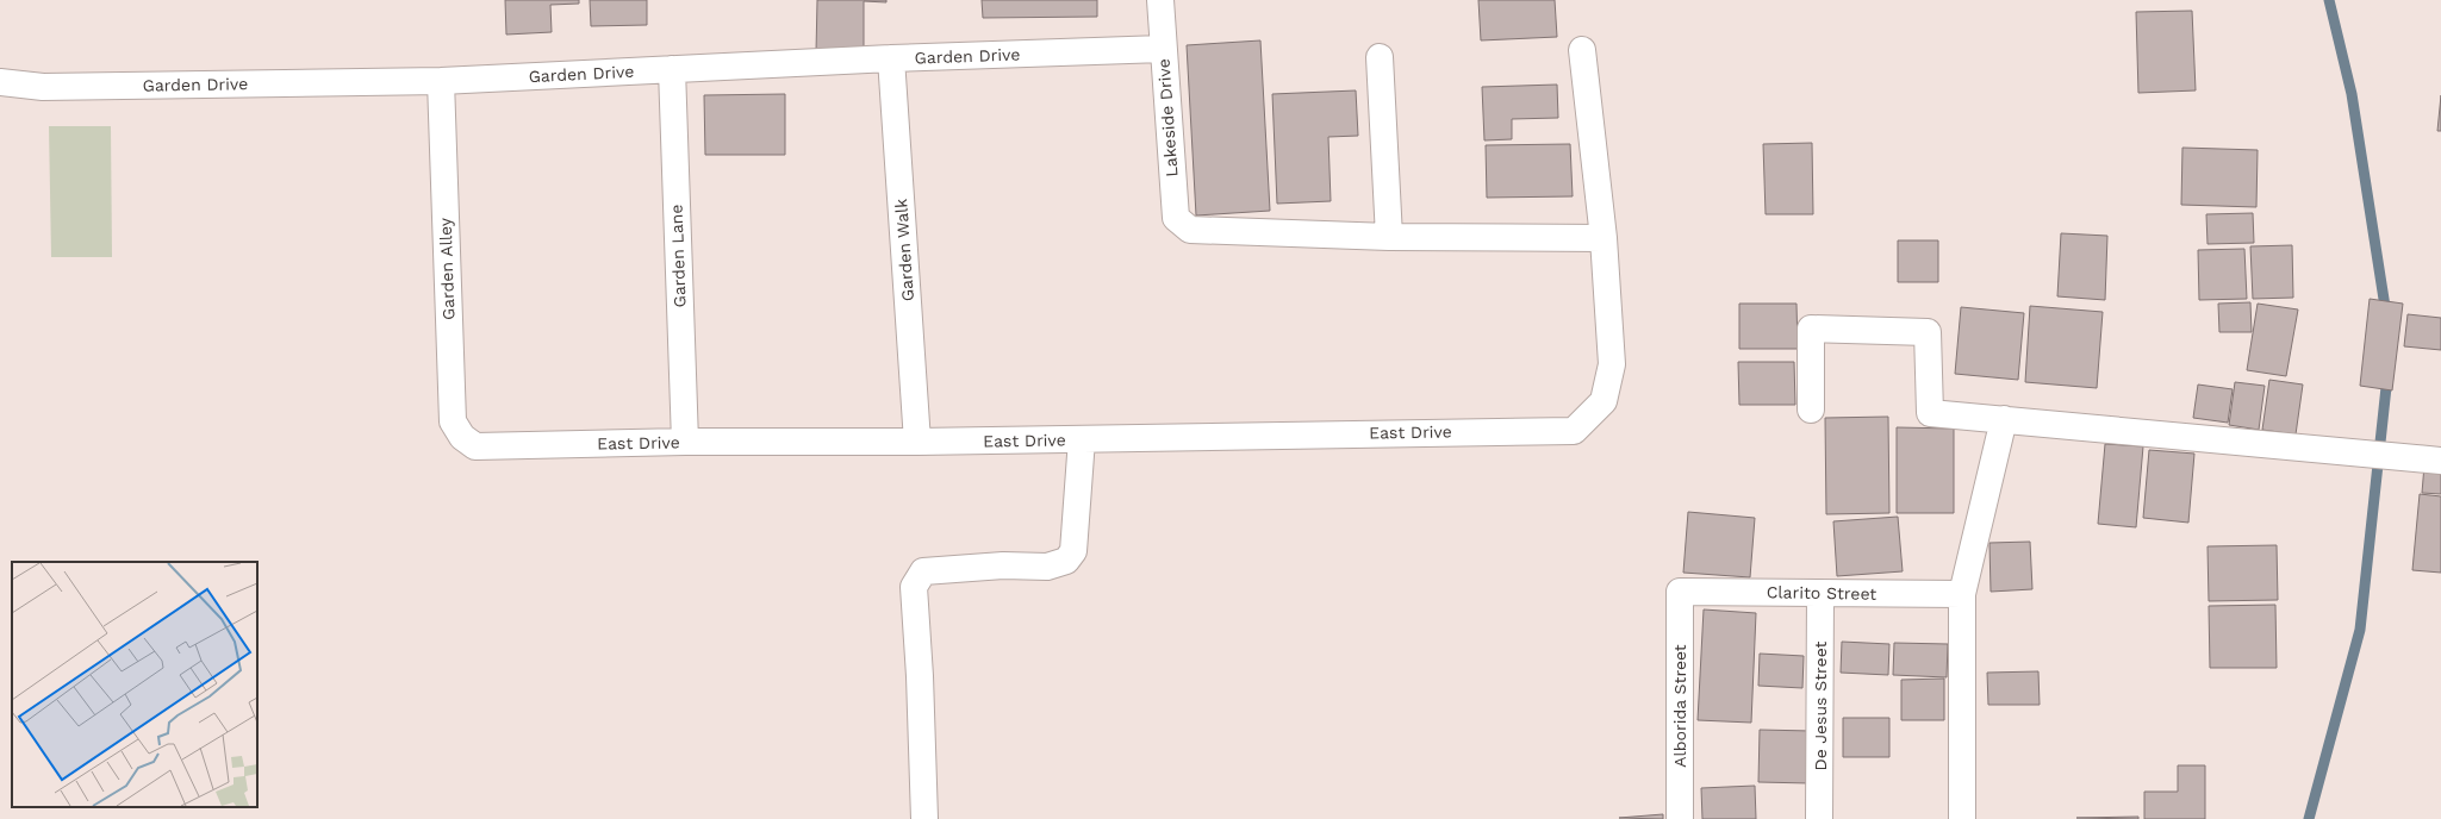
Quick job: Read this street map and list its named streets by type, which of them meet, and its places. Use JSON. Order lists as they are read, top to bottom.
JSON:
{
  "streets": {
    "street": [
      "Garden Drive",
      "Lakeside Drive",
      "Garden Walk",
      "Garden Lane",
      "Garden Alley",
      "East Drive",
      "Clarito Street",
      "Alborida Street",
      "De Jesus Street"
    ]
  },
  "crossings": [
    ["Garden Drive", "Lakeside Drive"],
    ["Garden Drive", "Garden Walk"],
    ["Garden Drive", "Garden Lane"],
    ["Garden Drive", "Garden Alley"],
    ["Garden Walk", "East Drive"],
    ["Garden Lane", "East Drive"],
    ["Garden Alley", "East Drive"],
    ["Clarito Street", "Alborida Street"],
    ["Clarito Street", "De Jesus Street"]
  ]
}
